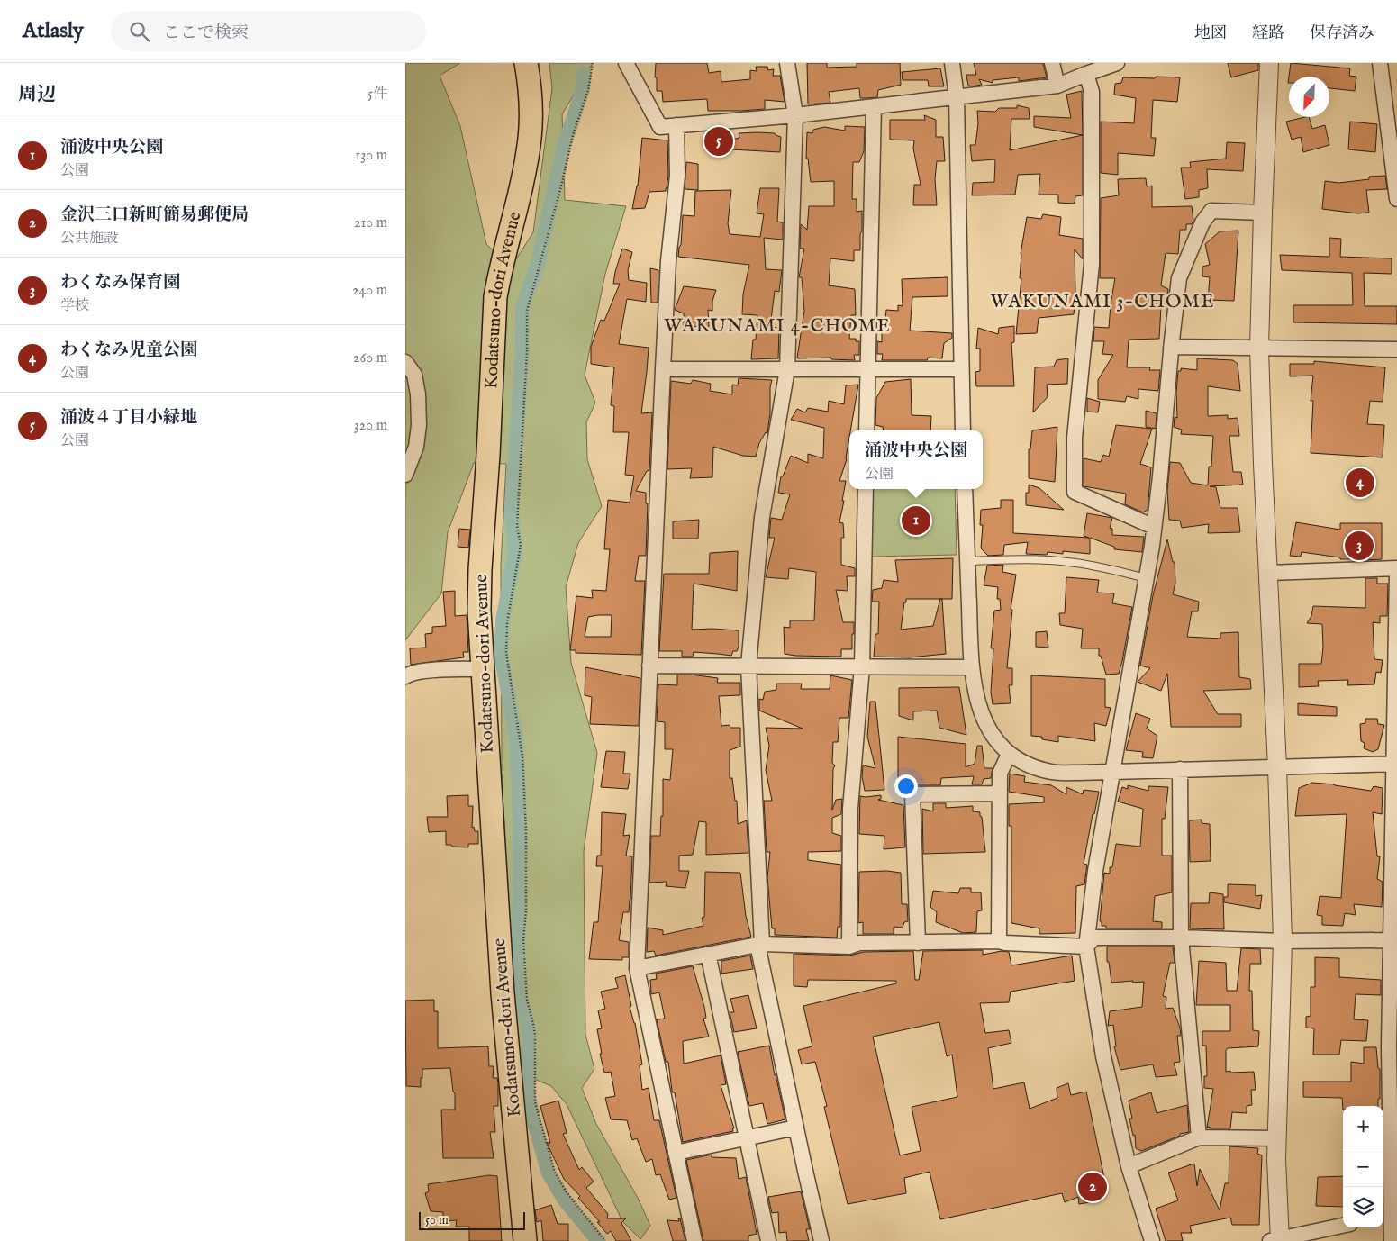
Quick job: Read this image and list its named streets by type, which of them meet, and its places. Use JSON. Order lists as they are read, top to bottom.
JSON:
{
  "streets": {
    "main road": ["Kodatsuno-dori Avenue"]
  },
  "districts": ["WAKUNAMI 3-CHOME", "WAKUNAMI 4-CHOME"],
  "scale_bar": "50 m",
  "north": "bottom left",
  "page": {
    "header": "Atlasly",
    "search": "ここで検索",
    "nav": ["地図", "経路", "保存済み"],
    "heading": ["周辺", "5件"],
    "list": [
      {
        "mark": "1",
        "name": "涌波中央公園",
        "note": "公園",
        "value": "130 m"
      },
      {
        "mark": "2",
        "name": "金沢三口新町簡易郵便局",
        "note": "公共施設",
        "value": "210 m"
      },
      {
        "mark": "3",
        "name": "わくなみ保育園",
        "note": "学校",
        "value": "240 m"
      },
      {
        "mark": "4",
        "name": "わくなみ児童公園",
        "note": "公園",
        "value": "260 m"
      },
      {
        "mark": "5",
        "name": "涌波４丁目小緑地",
        "note": "公園",
        "value": "320 m"
      }
    ],
    "pins": [
      "5",
      "4",
      "1",
      "3",
      "2"
    ],
    "popup": ["涌波中央公園", "公園"],
    "map_buttons": ["+", "−"],
    "scale": "50 m"
  }
}
